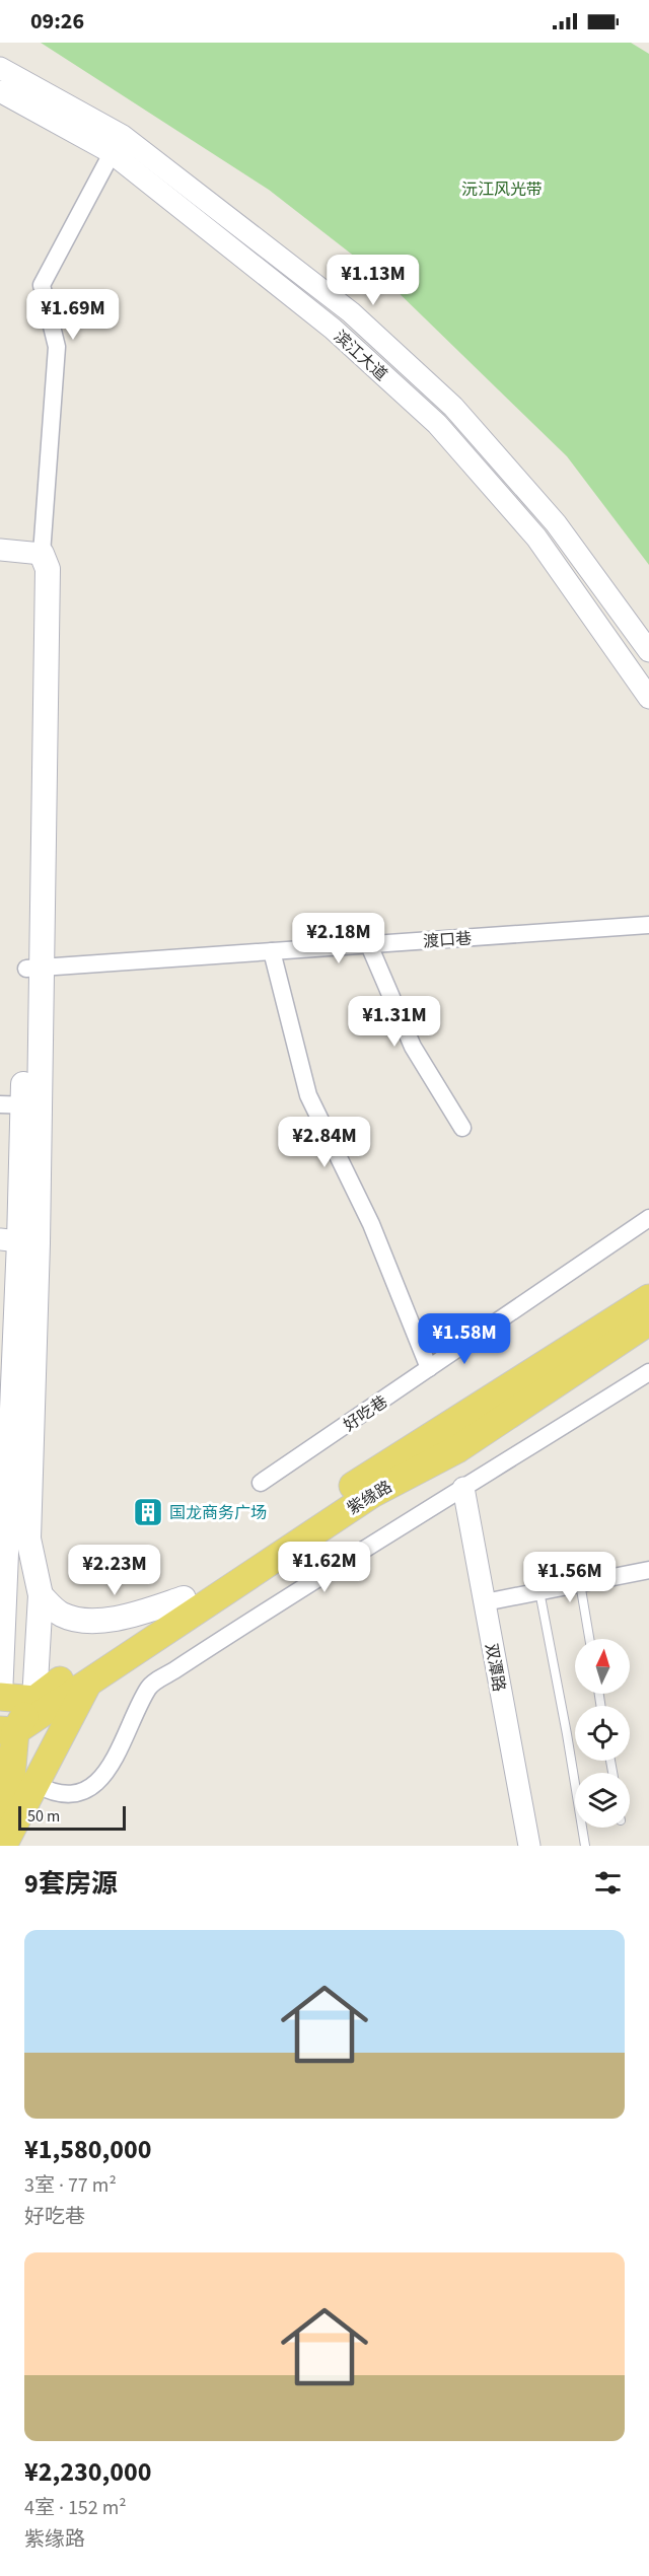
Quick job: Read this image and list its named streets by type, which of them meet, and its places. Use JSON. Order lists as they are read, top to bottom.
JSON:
{
  "streets": {
    "main road": ["紫缘路"],
    "street": [
      "滨江大道",
      "渡口巷",
      "好吃巷",
      "双潭路"
    ]
  },
  "parks": ["沅江风光带"],
  "places": {
    "building": ["国龙商务广场"]
  },
  "scale_bar": "50 m",
  "north": "top",
  "page": {
    "status": "09:26",
    "price": [
      "¥1.13M",
      "¥1.69M",
      "¥2.18M",
      "¥1.31M",
      "¥2.84M",
      "¥1.58M",
      "¥1.62M",
      "¥2.23M",
      "¥1.56M"
    ],
    "scale": "50 m",
    "heading": "9套房源",
    "list": [
      {
        "name": "¥1,580,000",
        "note": "3室 · 77 m² · 好吃巷"
      },
      {
        "name": "¥2,230,000",
        "note": "4室 · 152 m² · 紫缘路"
      }
    ]
  }
}
